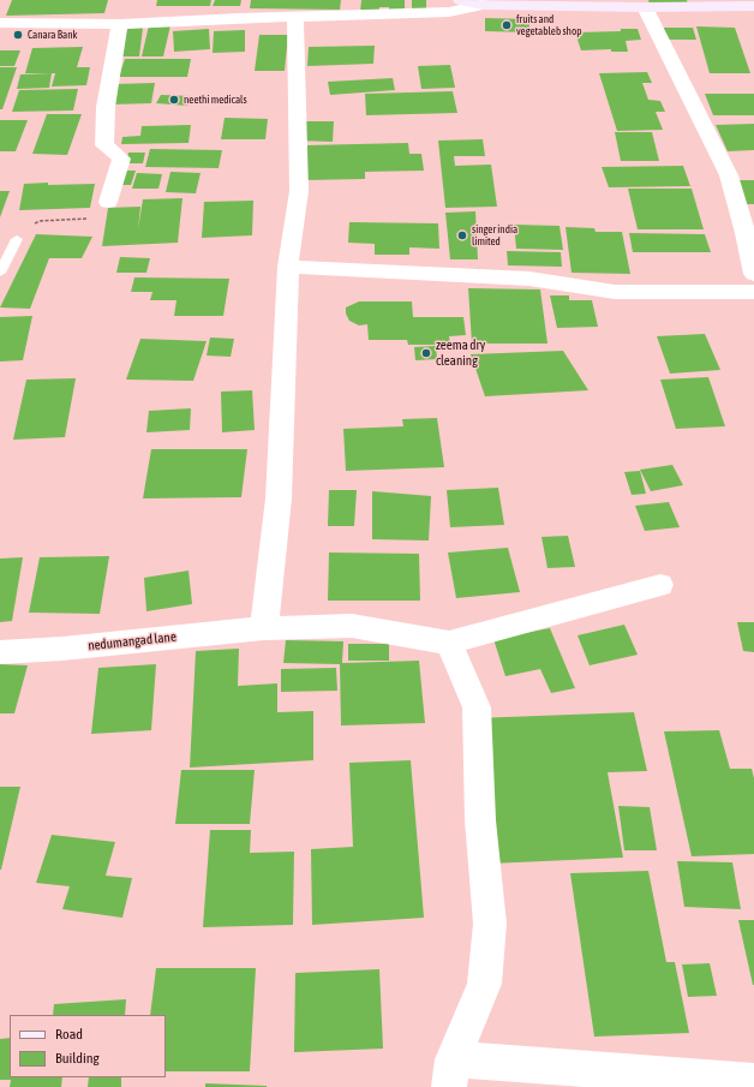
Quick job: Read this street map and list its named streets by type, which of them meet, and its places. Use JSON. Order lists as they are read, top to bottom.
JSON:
{
  "streets": {
    "street": ["nedumangad lane"]
  },
  "places": [
    "fruits and vegetableb shop",
    "Canara Bank",
    "neethi medicals",
    "singer india limited",
    "zeema dry cleaning"
  ],
  "legend": ["Road", "Building"]
}
